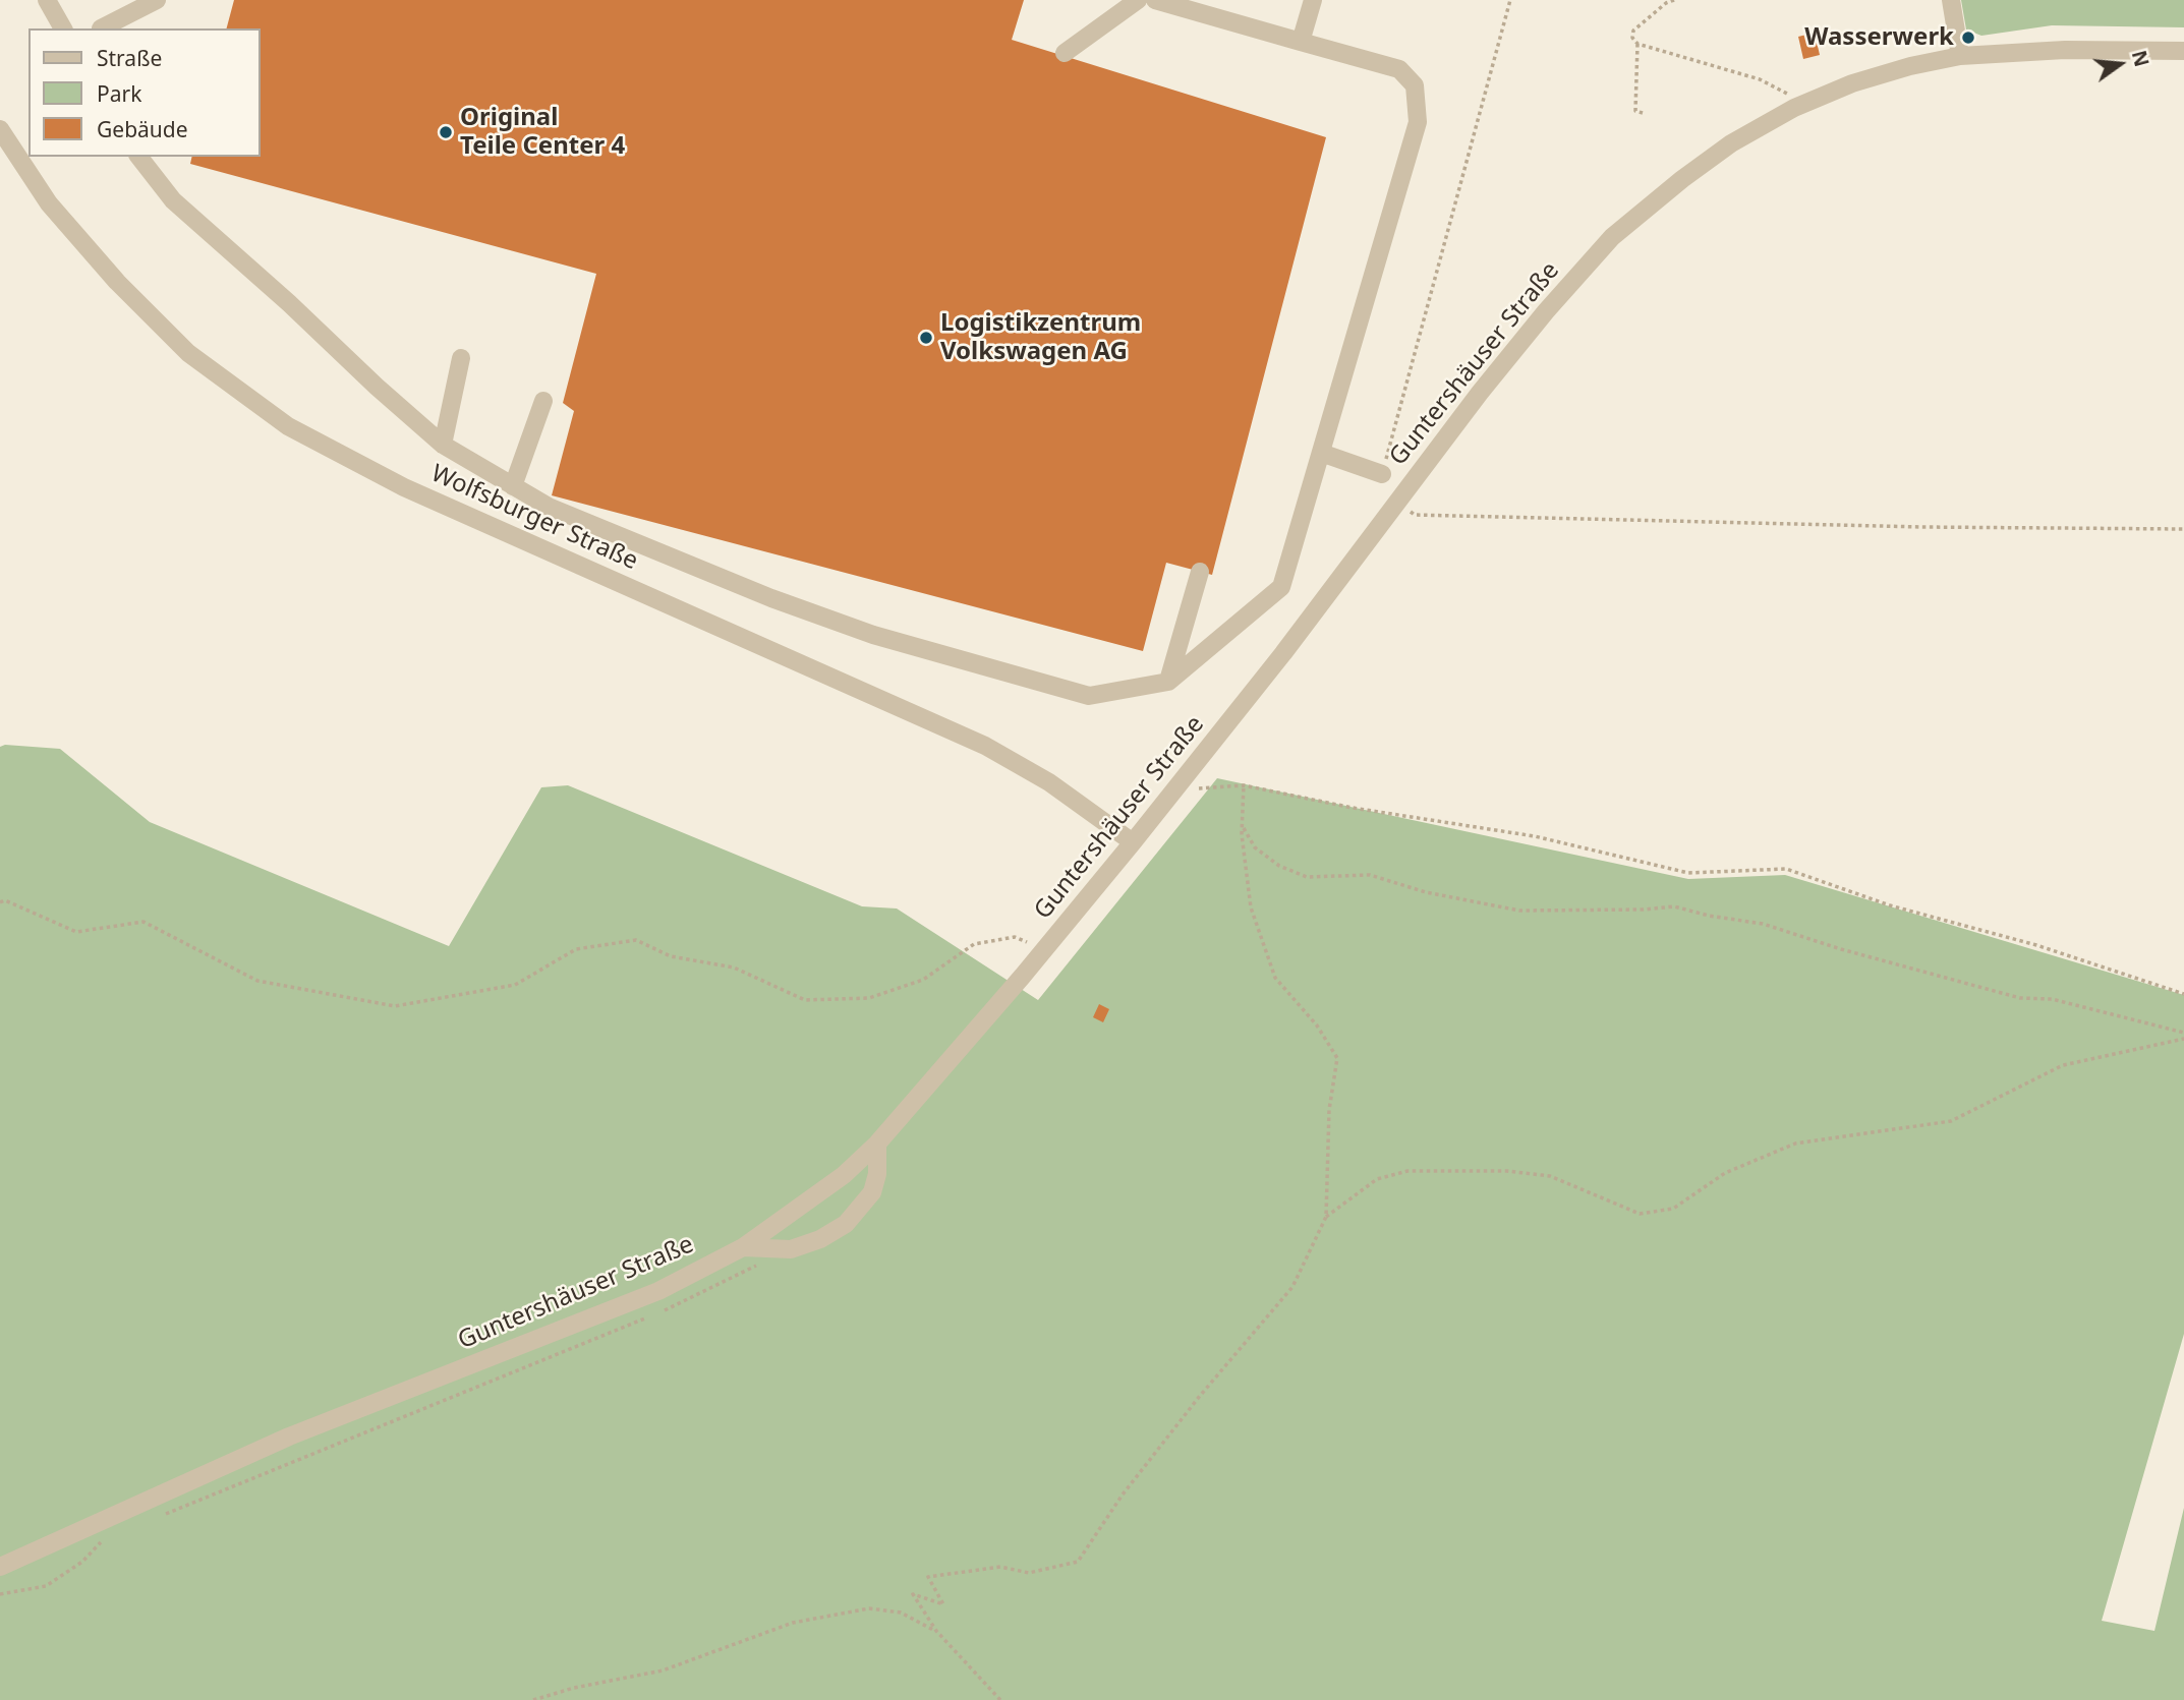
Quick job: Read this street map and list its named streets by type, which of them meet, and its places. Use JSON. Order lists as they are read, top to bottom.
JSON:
{
  "streets": {
    "street": ["Guntershäuser Straße", "Wolfsburger Straße"]
  },
  "crossings": [
    ["Guntershäuser Straße", "Wolfsburger Straße"]
  ],
  "places": ["Wasserwerk", "Original Teile Center 4", "Logistikzentrum Volkswagen AG"],
  "legend": ["Straße", "Park", "Gebäude"],
  "north": "right"
}
